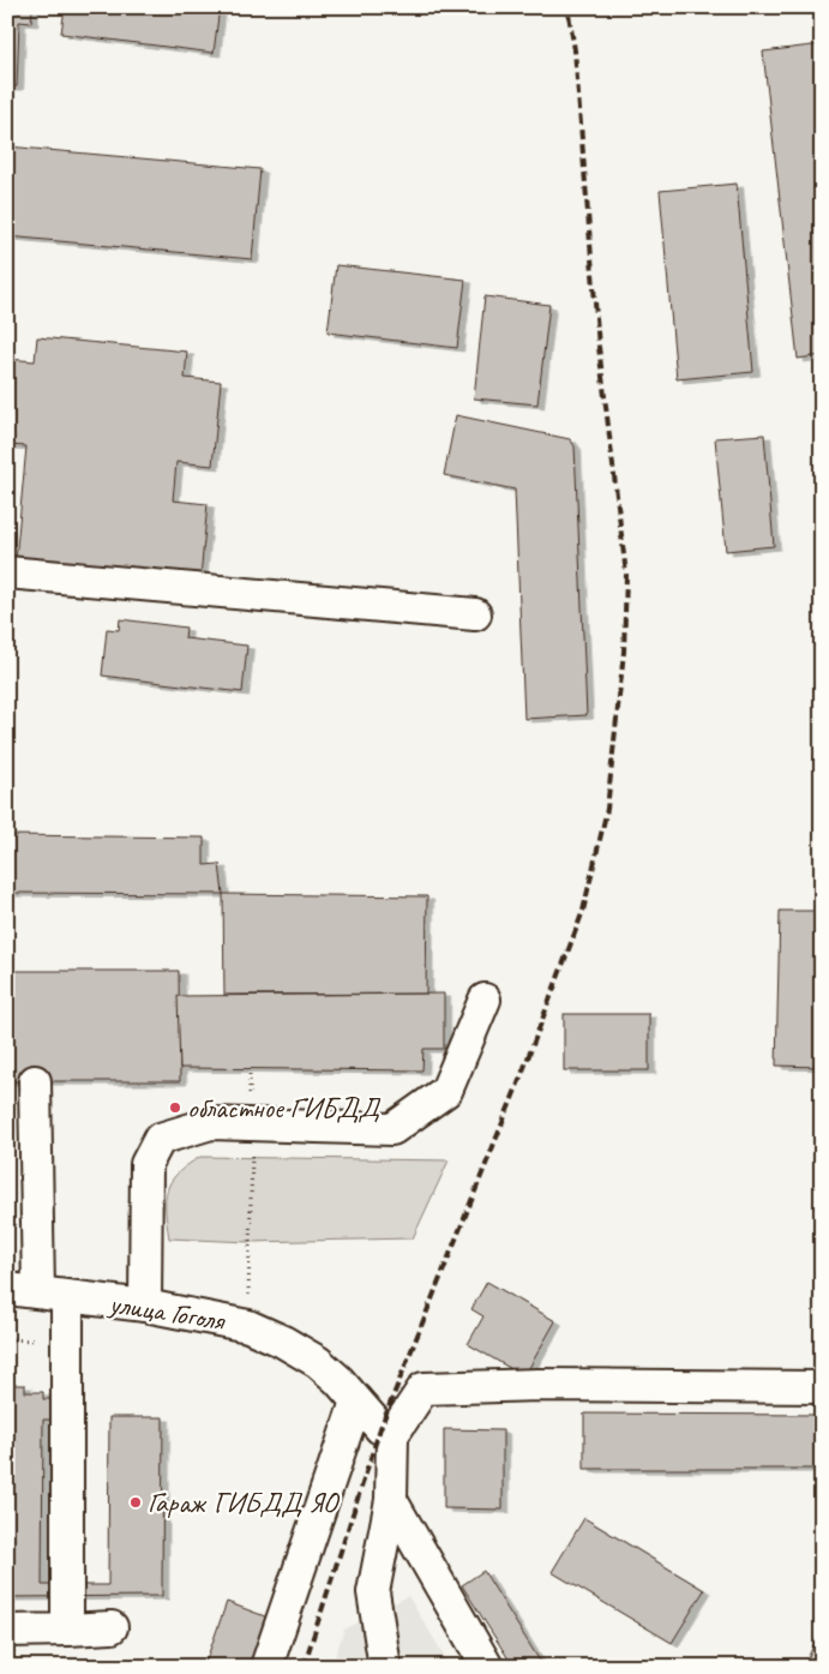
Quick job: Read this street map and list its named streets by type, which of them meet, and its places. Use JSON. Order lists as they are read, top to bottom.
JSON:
{
  "streets": {
    "street": ["улица Гоголя"]
  },
  "places": ["областное ГИБДД", "Гараж ГИБДД ЯО"]
}
